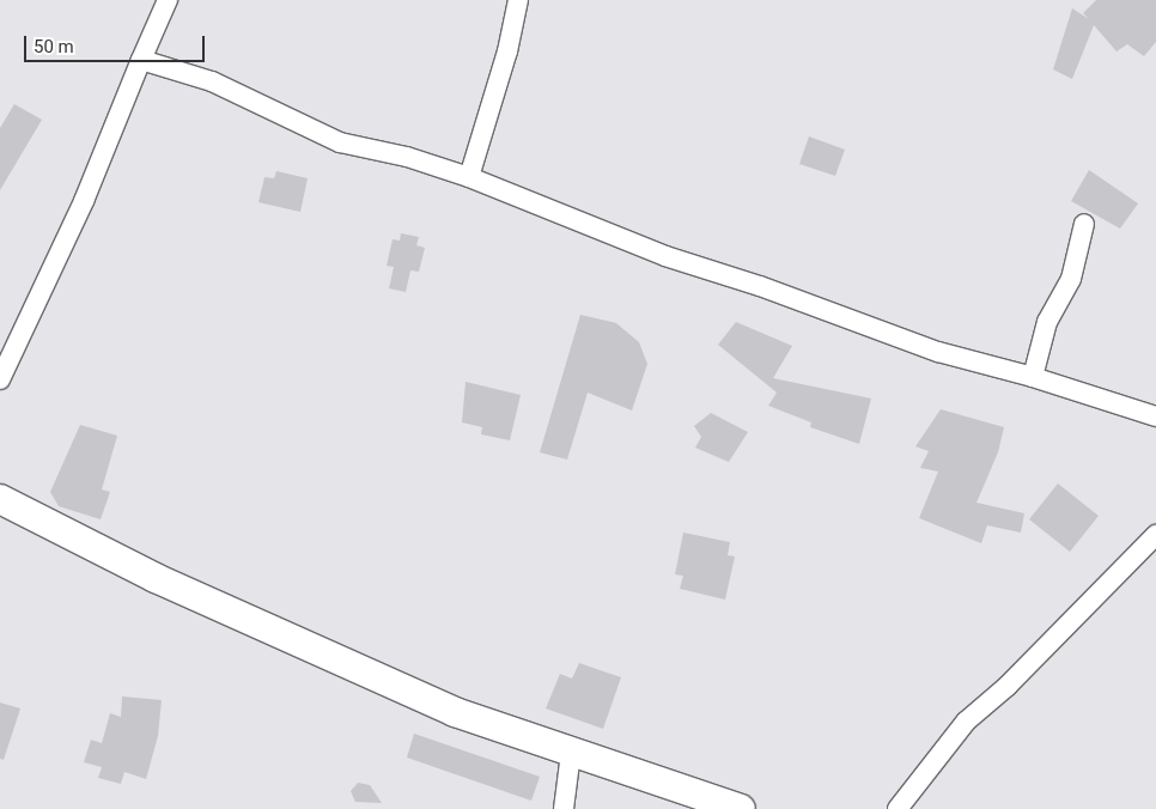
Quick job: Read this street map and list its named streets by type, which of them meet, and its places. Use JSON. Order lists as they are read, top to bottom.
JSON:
{
  "scale_bar": "50 m"
}
